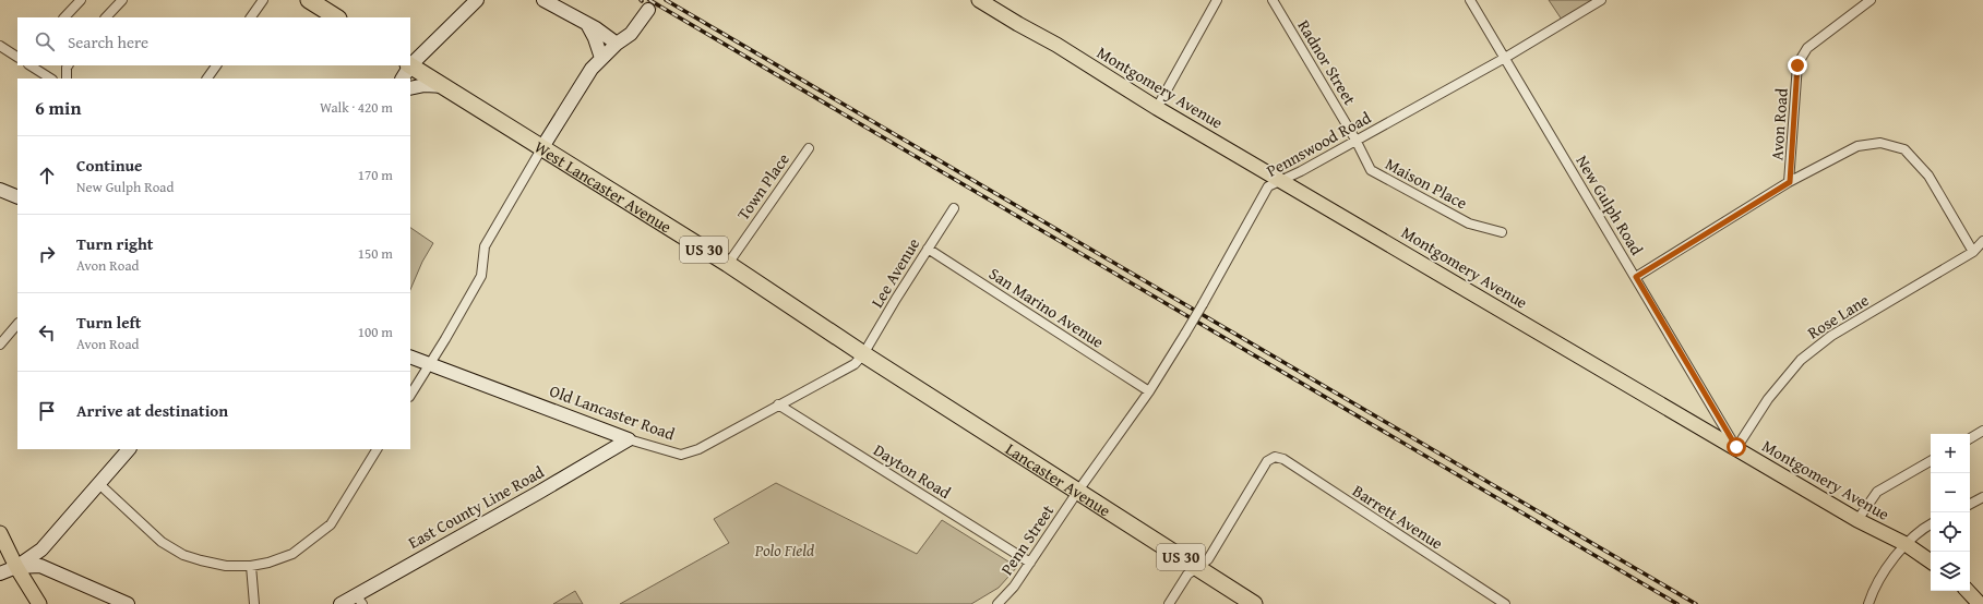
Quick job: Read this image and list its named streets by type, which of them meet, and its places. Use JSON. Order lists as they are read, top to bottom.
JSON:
{
  "streets": {
    "highway": ["West Lancaster Avenue", "US 30", "Lancaster Avenue"],
    "main road": ["Montgomery Avenue"],
    "street": [
      "Radnor Street",
      "Avon Road",
      "Pennswood Road",
      "Maison Place",
      "Town Place",
      "New Gulph Road",
      "Lee Avenue",
      "San Marino Avenue",
      "Rose Lane",
      "Old Lancaster Road",
      "Dayton Road",
      "East County Line Road",
      "Barrett Avenue",
      "Penn Street"
    ]
  },
  "crossings": [
    ["Radnor Street", "Pennswood Road"],
    ["Radnor Street", "Maison Place"],
    ["Montgomery Avenue", "Pennswood Road"],
    ["Montgomery Avenue", "New Gulph Road"],
    ["Montgomery Avenue", "Rose Lane"],
    ["Avon Road", "New Gulph Road"],
    ["Pennswood Road", "Maison Place"],
    ["Pennswood Road", "New Gulph Road"],
    ["Pennswood Road", "San Marino Avenue"],
    ["Pennswood Road", "Lancaster Avenue"],
    ["Pennswood Road", "Penn Street"],
    ["West Lancaster Avenue", "Town Place"],
    ["West Lancaster Avenue", "Lee Avenue"],
    ["West Lancaster Avenue", "Old Lancaster Road"],
    ["West Lancaster Avenue", "Lancaster Avenue"],
    ["New Gulph Road", "Rose Lane"],
    ["Lee Avenue", "San Marino Avenue"],
    ["Lee Avenue", "Old Lancaster Road"],
    ["Lee Avenue", "Lancaster Avenue"],
    ["Old Lancaster Road", "Dayton Road"],
    ["Old Lancaster Road", "Lancaster Avenue"],
    ["Old Lancaster Road", "East County Line Road"],
    ["Dayton Road", "Penn Street"],
    ["Lancaster Avenue", "Barrett Avenue"],
    ["Lancaster Avenue", "Penn Street"]
  ],
  "parks": ["Polo Field"],
  "page": {
    "search": "Search here",
    "heading": ["6 min", "Walk · 420 m"],
    "list": [
      ["Continue", "New Gulph Road", "170 m"],
      ["Turn right", "Avon Road", "150 m"],
      ["Turn left", "Avon Road", "100 m"],
      "Arrive at destination"
    ],
    "map_buttons": ["+", "−"]
  }
}
